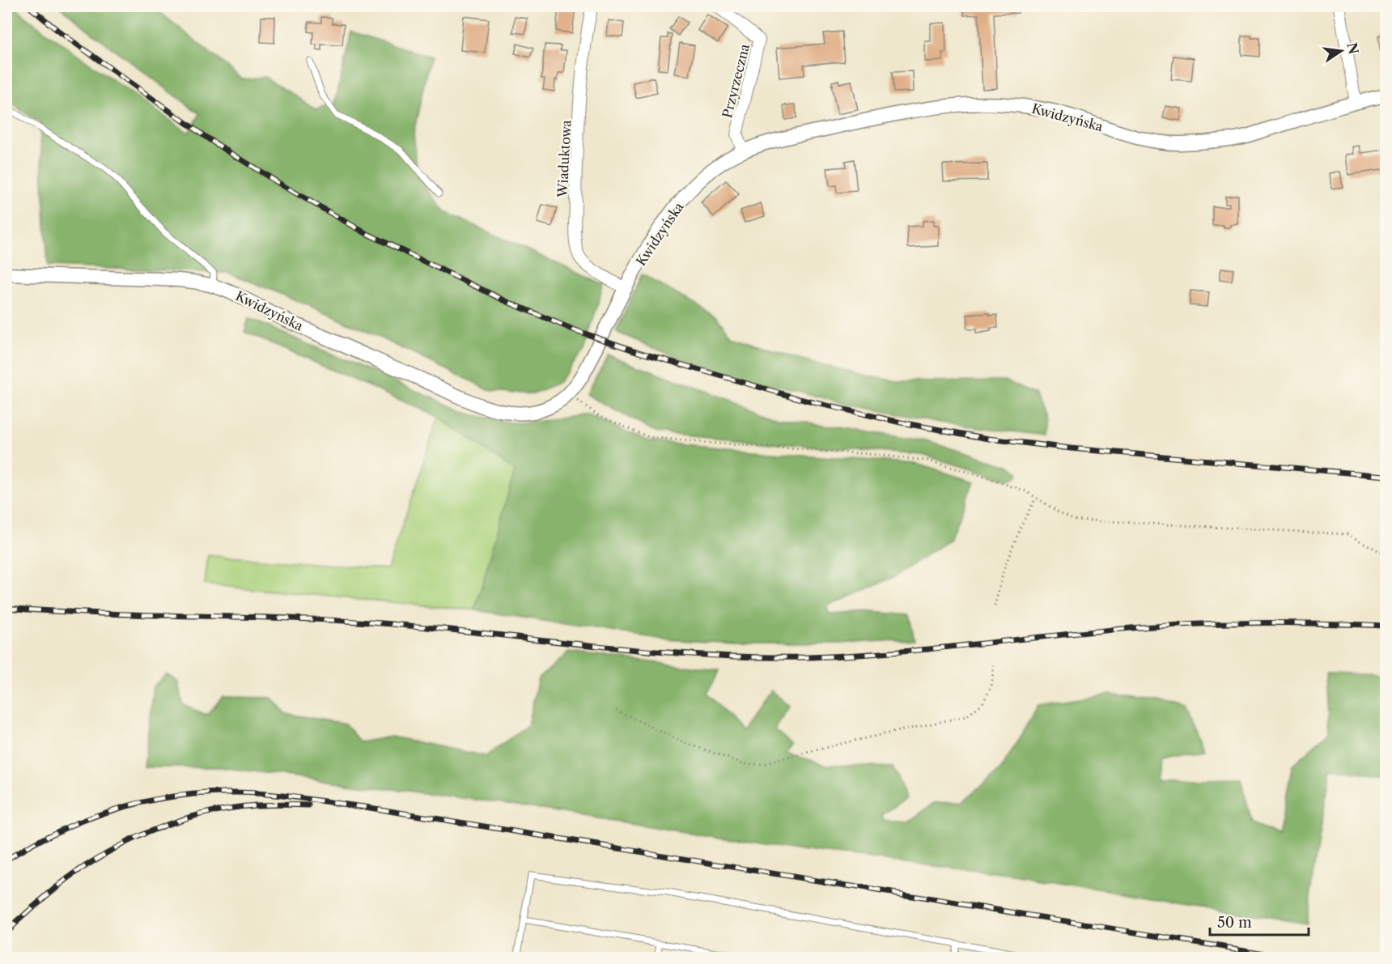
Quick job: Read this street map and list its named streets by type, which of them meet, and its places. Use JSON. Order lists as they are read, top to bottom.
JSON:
{
  "streets": {
    "street": ["Przyrzeczna", "Kwidzyńska", "Wiaduktowa"]
  },
  "crossings": [
    ["Przyrzeczna", "Kwidzyńska"],
    ["Kwidzyńska", "Wiaduktowa"]
  ],
  "scale_bar": "50 m",
  "north": "right"
}
